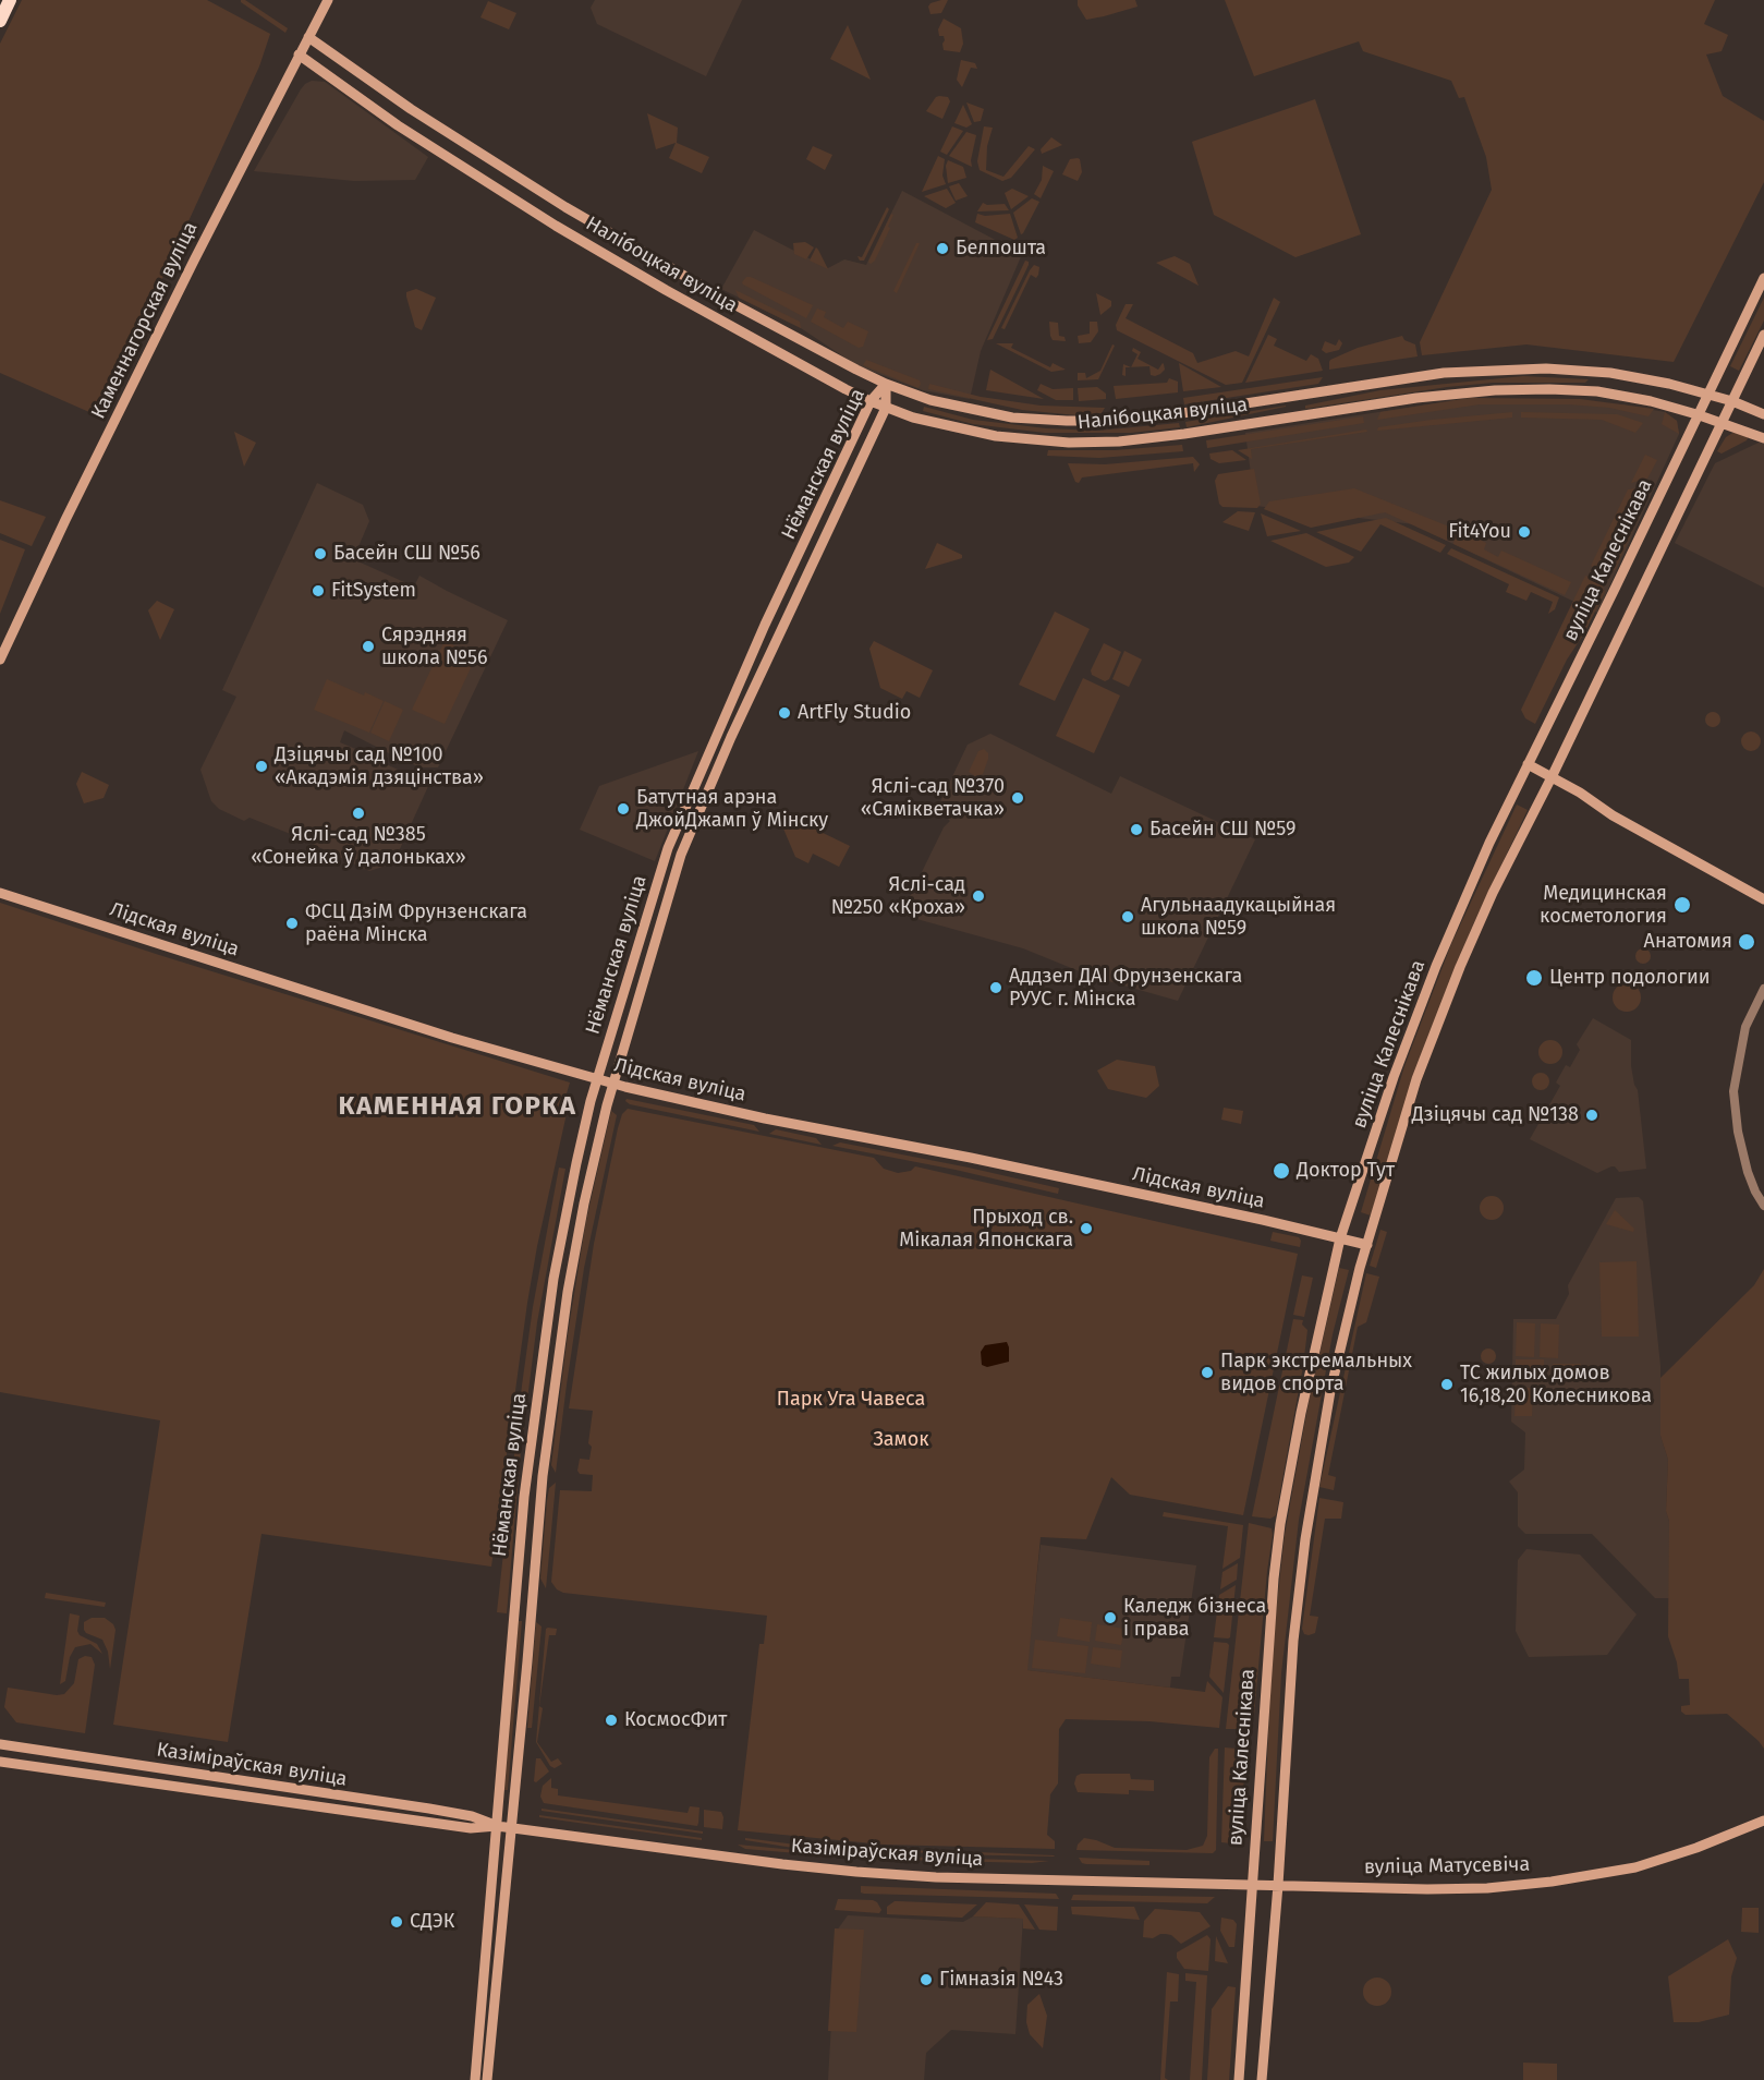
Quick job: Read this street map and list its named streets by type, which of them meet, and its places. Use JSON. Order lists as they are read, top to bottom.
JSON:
{
  "streets": {
    "main road": [
      "Налібоцкая вуліца",
      "Каменнагорская вуліца",
      "Нёманская вуліца",
      "вуліца Калеснікава",
      "Лідская вуліца",
      "Казіміраўская вуліца",
      "вуліца Матусевіча"
    ]
  },
  "crossings": [
    ["Налібоцкая вуліца", "Каменнагорская вуліца"],
    ["Налібоцкая вуліца", "Нёманская вуліца"],
    ["Налібоцкая вуліца", "вуліца Калеснікава"],
    ["Нёманская вуліца", "Лідская вуліца"],
    ["Нёманская вуліца", "Казіміраўская вуліца"],
    ["вуліца Калеснікава", "Лідская вуліца"],
    ["вуліца Калеснікава", "Казіміраўская вуліца"],
    ["вуліца Калеснікава", "вуліца Матусевіча"],
    ["Казіміраўская вуліца", "вуліца Матусевіча"]
  ],
  "districts": ["КАМЕННАЯ ГОРКА"],
  "parks": ["Парк Уга Чавеса", "Замок"],
  "places": [
    "Белпошта",
    "Fit4You",
    "Басейн СШ №56",
    "FitSystem",
    "Сярэдняя школа №56",
    "ArtFly Studio",
    "Дзіцячы сад №100 «Акадэмія дзяцінства»",
    "Яслі-сад №370 «Сямікветачка»",
    "Батутная арэна ДжойДжамп ў Мінску",
    "Яслі-сад №385 «Сонейка ў далоньках»",
    "Басейн СШ №59",
    "Яслі-сад №250 «Кроха»",
    "Медицинская косметология",
    "Агульнаадукацыйная школа №59",
    "ФСЦ ДзіМ Фрунзенскага раёна Мінска",
    "Анатомия",
    "Центр подологии",
    "Аддзел ДАІ Фрунзенскага РУУС г. Мінска",
    "Дзіцячы сад №138",
    "Доктор Тут",
    "Прыход св. Мікалая Японскага",
    "Парк экстремальных видов спорта",
    "ТС жилых домов 16,18,20 Колесникова",
    "Каледж бізнеса і права",
    "КосмосФит",
    "СДЭК",
    "Гімназія №43"
  ]
}
